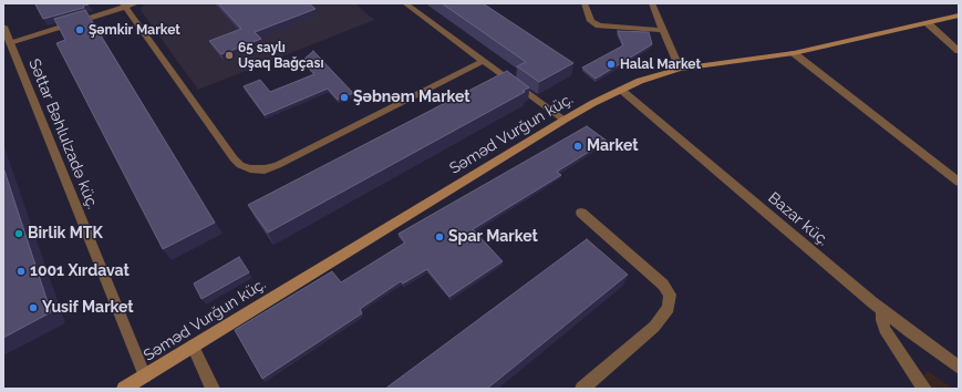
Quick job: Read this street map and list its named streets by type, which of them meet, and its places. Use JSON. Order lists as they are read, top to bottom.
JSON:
{
  "streets": {
    "main road": ["Səməd Vurğun küç."],
    "street": ["Səttar Bəhlulzadə küç.", "Bazar küç."]
  },
  "crossings": [
    ["Səttar Bəhlulzadə küç.", "Səməd Vurğun küç."],
    ["Səməd Vurğun küç.", "Bazar küç."]
  ],
  "places": [
    "Şəmkir Market",
    "65 saylı Uşaq Bağçası",
    "Halal Market",
    "Şəbnəm Market",
    "Market",
    "Birlik MTK",
    "Spar Market",
    "1001 Xırdavat",
    "Yusif Market"
  ]
}
